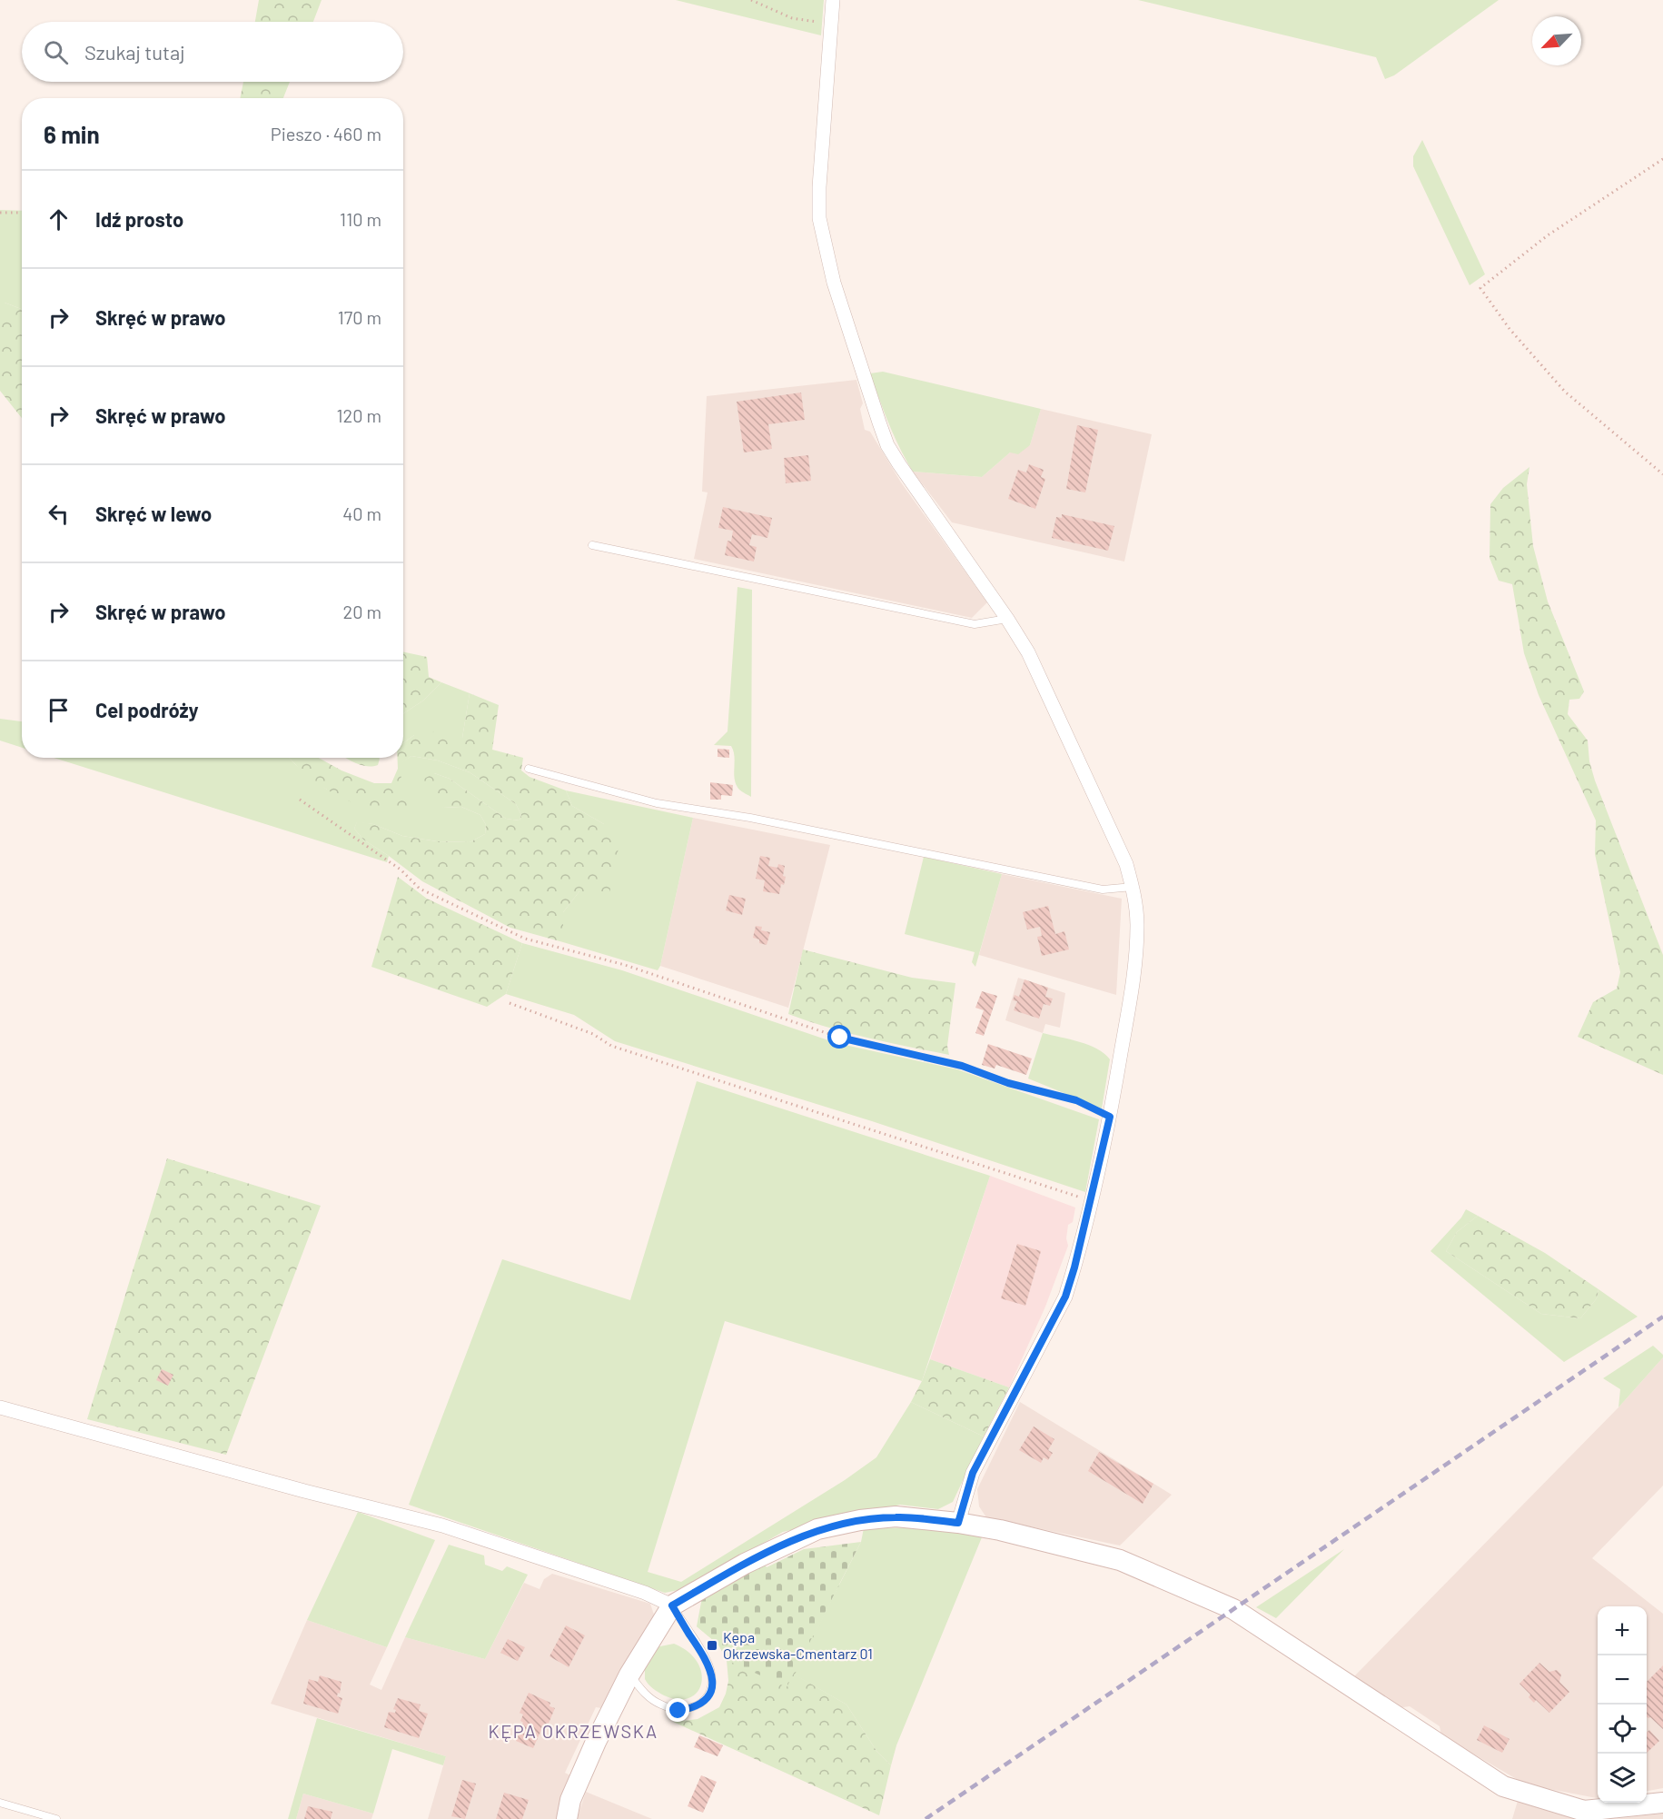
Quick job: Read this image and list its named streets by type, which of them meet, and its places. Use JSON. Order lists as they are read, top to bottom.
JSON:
{
  "districts": ["KĘPA OKRZEWSKA"],
  "places": {
    "transit": ["Kępa Okrzewska-Cmentarz 01"]
  },
  "north": "bottom left",
  "page": {
    "search": "Szukaj tutaj",
    "heading": ["6 min", "Pieszo · 460 m"],
    "list": [
      ["Idź prosto", "110 m"],
      ["Skręć w prawo", "170 m"],
      ["Skręć w prawo", "120 m"],
      ["Skręć w lewo", "40 m"],
      ["Skręć w prawo", "20 m"],
      "Cel podróży"
    ],
    "map_buttons": ["+", "−"]
  }
}
